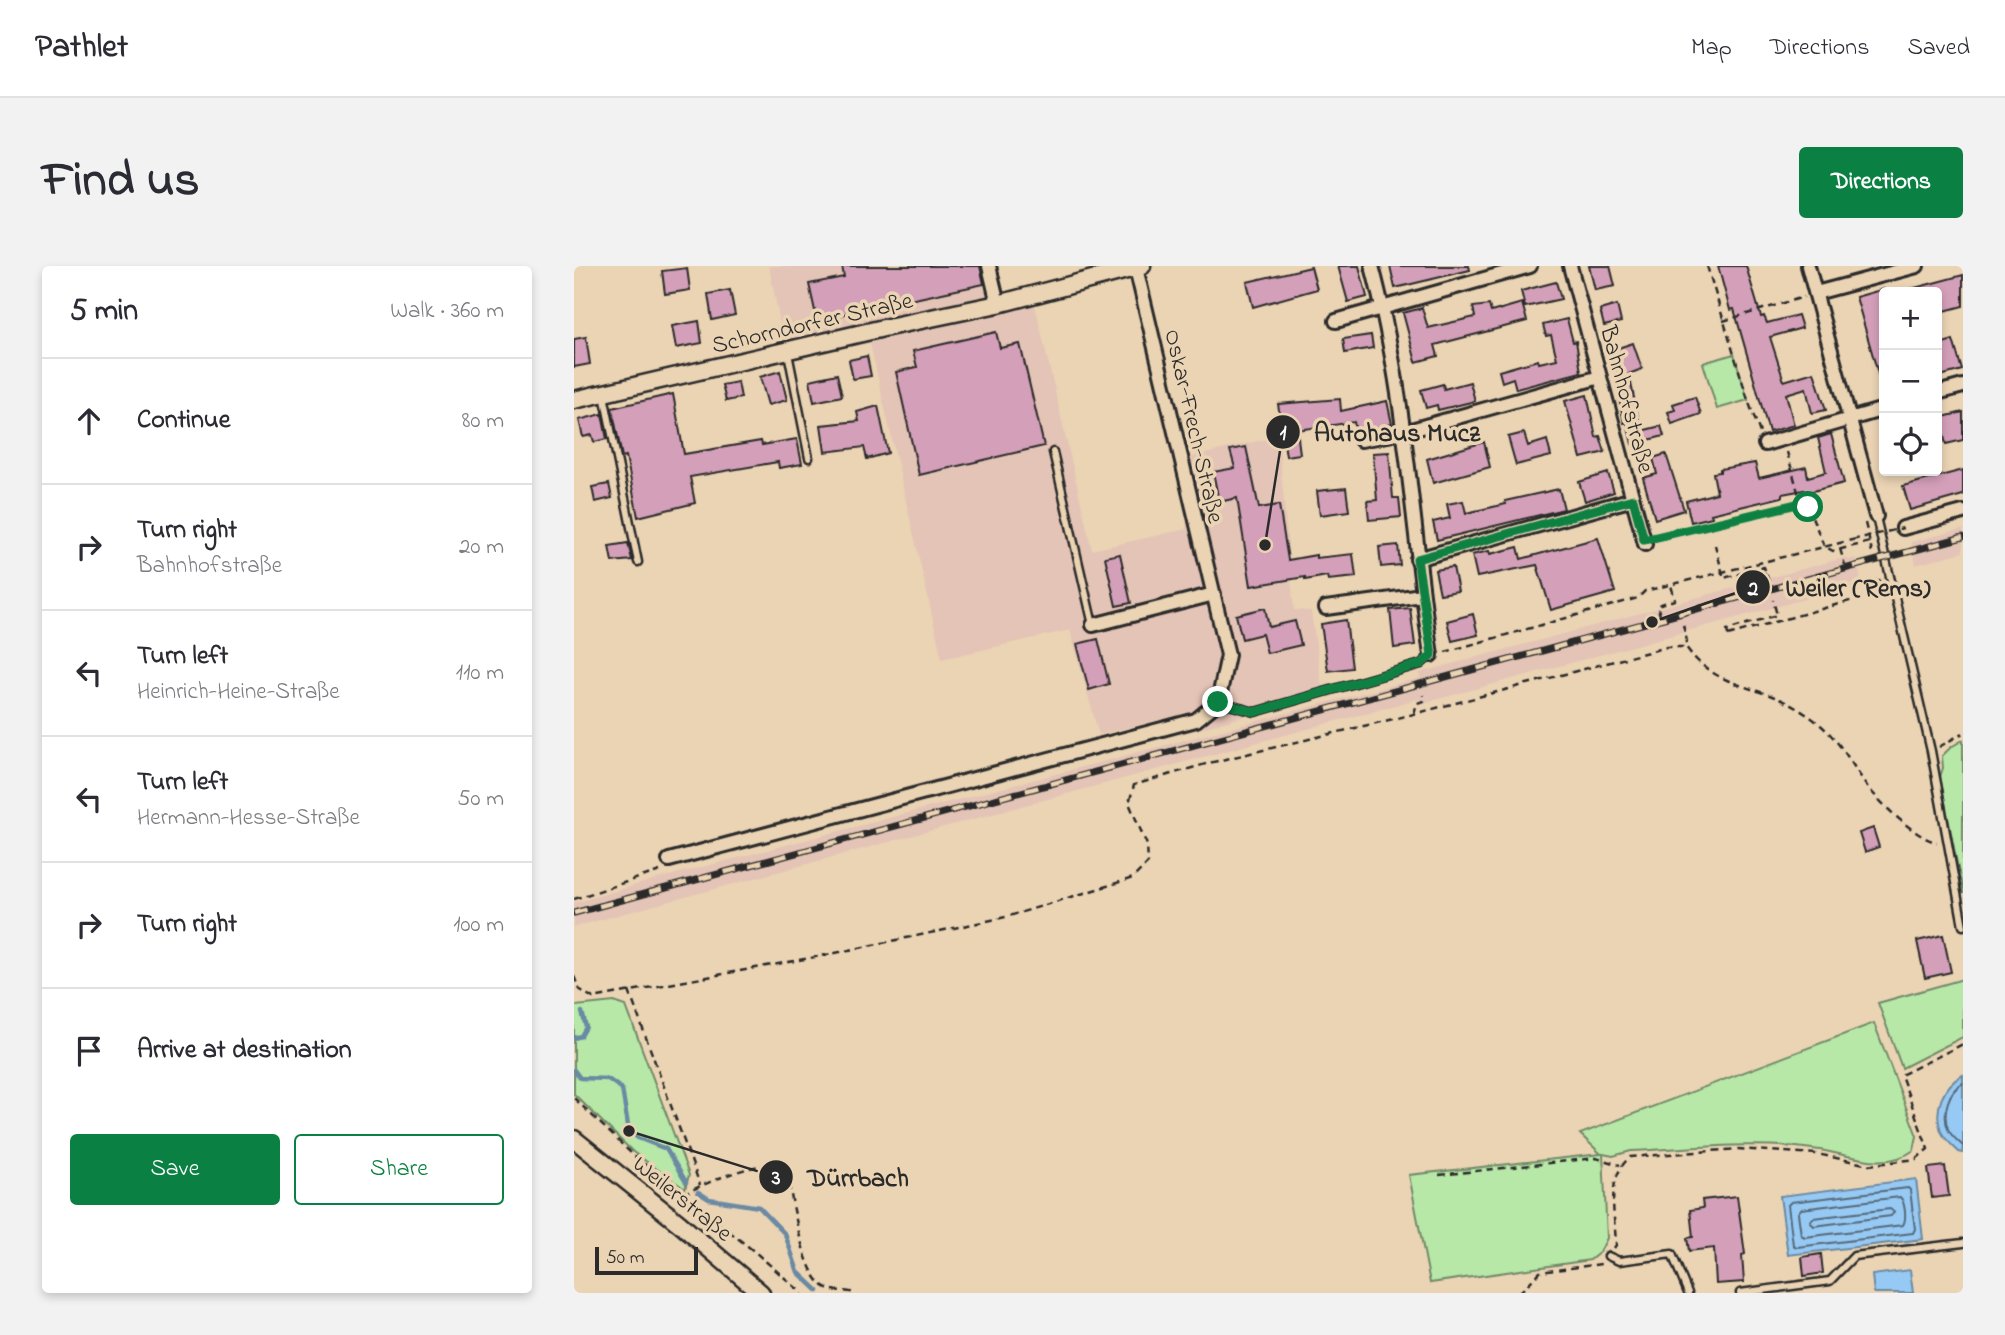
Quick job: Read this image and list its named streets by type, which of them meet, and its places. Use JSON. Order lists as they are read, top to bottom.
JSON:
{
  "streets": {
    "street": [
      "Schorndorfer Straße",
      "Bahnhofstraße",
      "Oskar-Frech-Straße",
      "Weilerstraße"
    ]
  },
  "crossings": [
    ["Schorndorfer Straße", "Oskar-Frech-Straße"]
  ],
  "places": ["Autohaus Mucz", "Weiler (Rems)", "Dürrbach"],
  "scale_bar": "50 m",
  "page": {
    "header": "Pathlet",
    "nav": ["Map", "Directions", "Saved"],
    "title": "Find us",
    "buttons": [
      "Directions",
      ["Save", "Share"]
    ],
    "heading": ["5 min", "Walk · 360 m"],
    "map_buttons": ["+", "−"],
    "list": [
      ["Continue", "80 m"],
      ["Turn right", "Bahnhofstraße", "20 m"],
      ["Turn left", "Heinrich-Heine-Straße", "110 m"],
      ["Turn left", "Hermann-Hesse-Straße", "50 m"],
      ["Turn right", "100 m"],
      "Arrive at destination"
    ],
    "scale": "50 m"
  }
}
